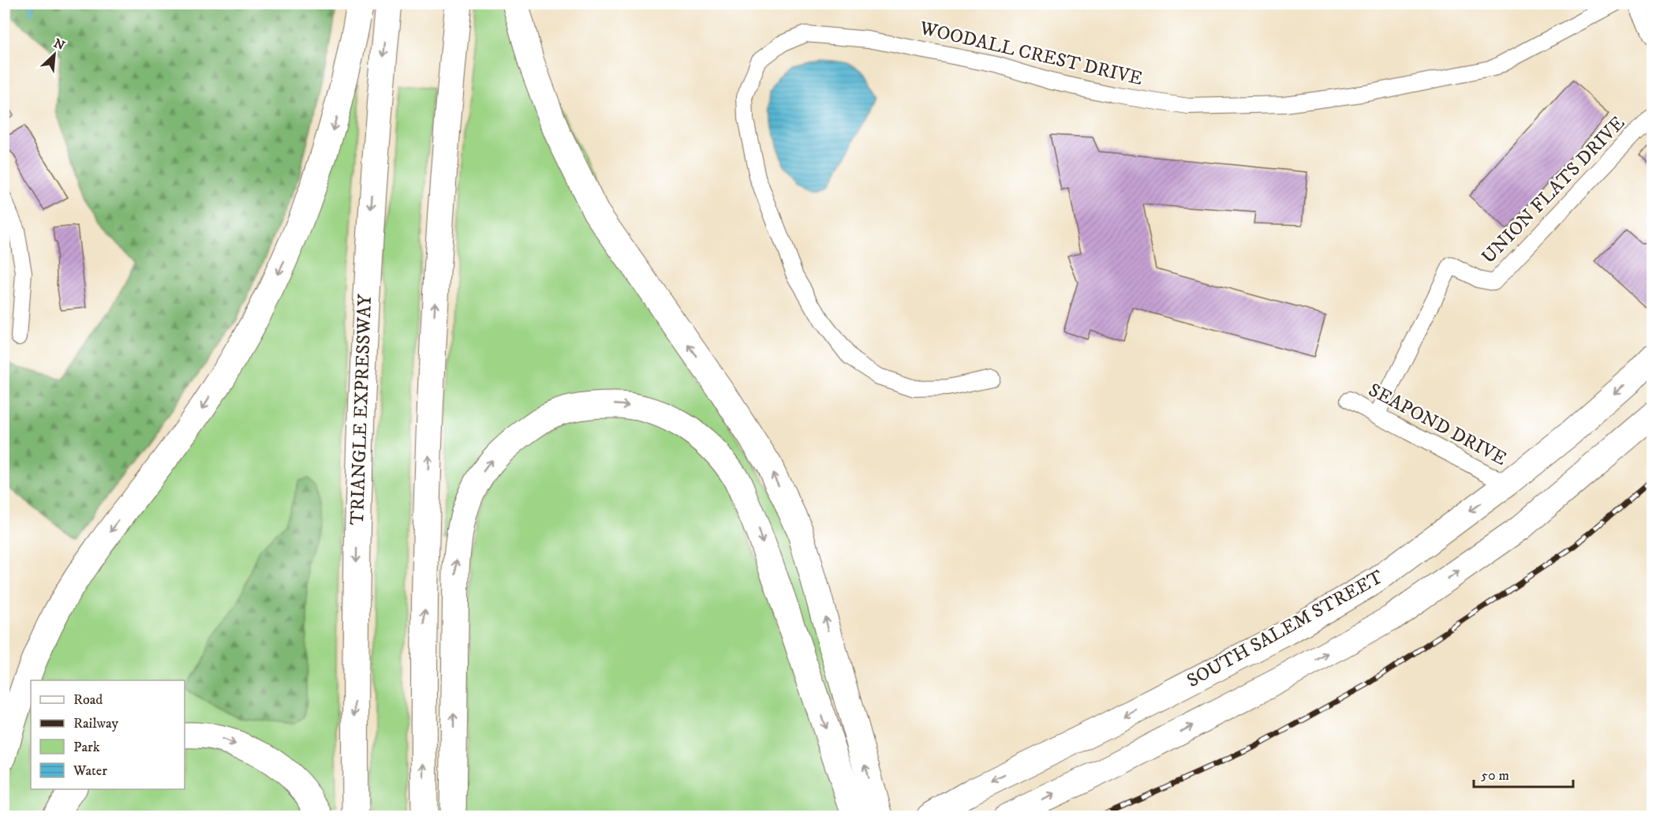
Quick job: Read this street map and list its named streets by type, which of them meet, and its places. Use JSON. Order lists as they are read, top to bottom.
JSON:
{
  "streets": {
    "highway": ["TRIANGLE EXPRESSWAY"],
    "main road": ["SOUTH SALEM STREET"],
    "street": ["WOODALL CREST DRIVE", "UNION FLATS DRIVE", "SEAPOND DRIVE"]
  },
  "crossings": [
    ["UNION FLATS DRIVE", "SEAPOND DRIVE"],
    ["SEAPOND DRIVE", "SOUTH SALEM STREET"]
  ],
  "legend": [
    "Road",
    "Railway",
    "Park",
    "Water"
  ],
  "scale_bar": "50 m",
  "north": "top right"
}
